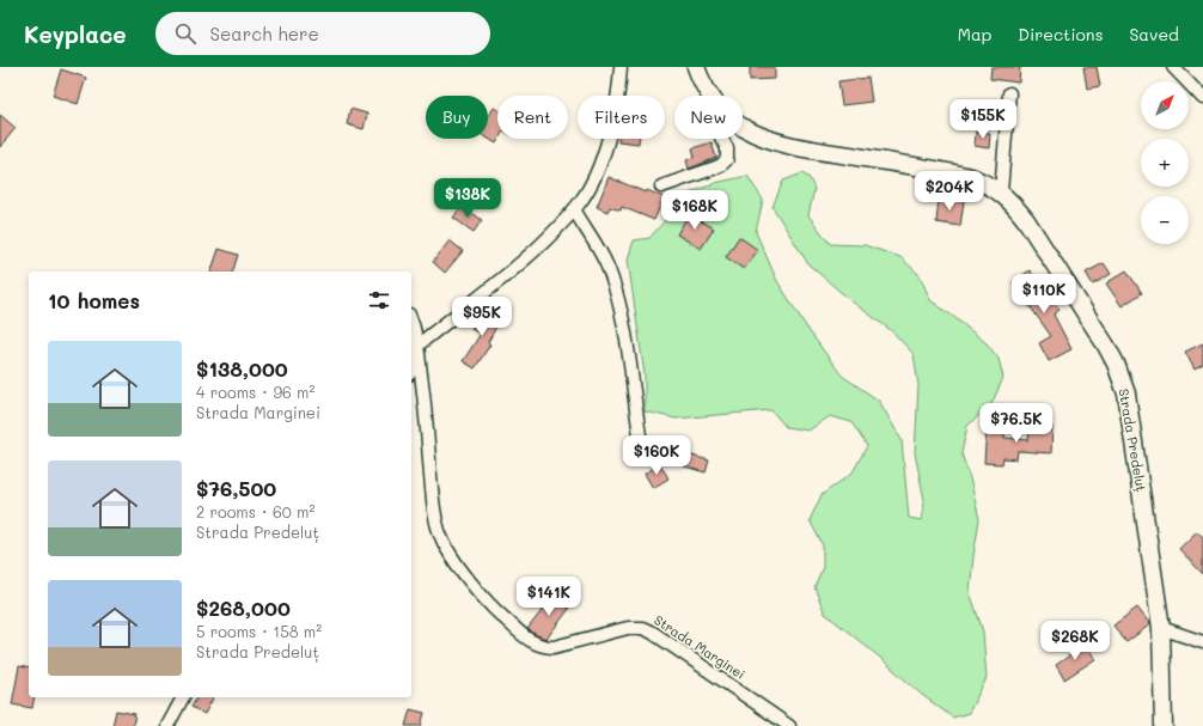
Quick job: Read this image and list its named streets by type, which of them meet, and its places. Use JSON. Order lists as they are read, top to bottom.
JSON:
{
  "streets": {
    "main road": ["Strada Predeluț"],
    "street": ["Strada Marginei"]
  },
  "north": "top right",
  "page": {
    "header": "Keyplace",
    "search": "Search here",
    "nav": ["Map", "Directions", "Saved"],
    "map_buttons": ["+", "−"],
    "chip": [
      "Buy",
      "Rent",
      "Filters",
      "New"
    ],
    "price": [
      "$155K",
      "$204K",
      "$138K",
      "$168K",
      "$110K",
      "$95K",
      "$76.5K",
      "$160K",
      "$141K",
      "$268K"
    ],
    "heading": "10 homes",
    "list": [
      {
        "name": "$138,000",
        "note": "4 rooms · 96 m² · Strada Marginei"
      },
      {
        "name": "$76,500",
        "note": "2 rooms · 60 m² · Strada Predeluț"
      },
      {
        "name": "$268,000",
        "note": "5 rooms · 158 m² · Strada Predeluț"
      }
    ]
  }
}
